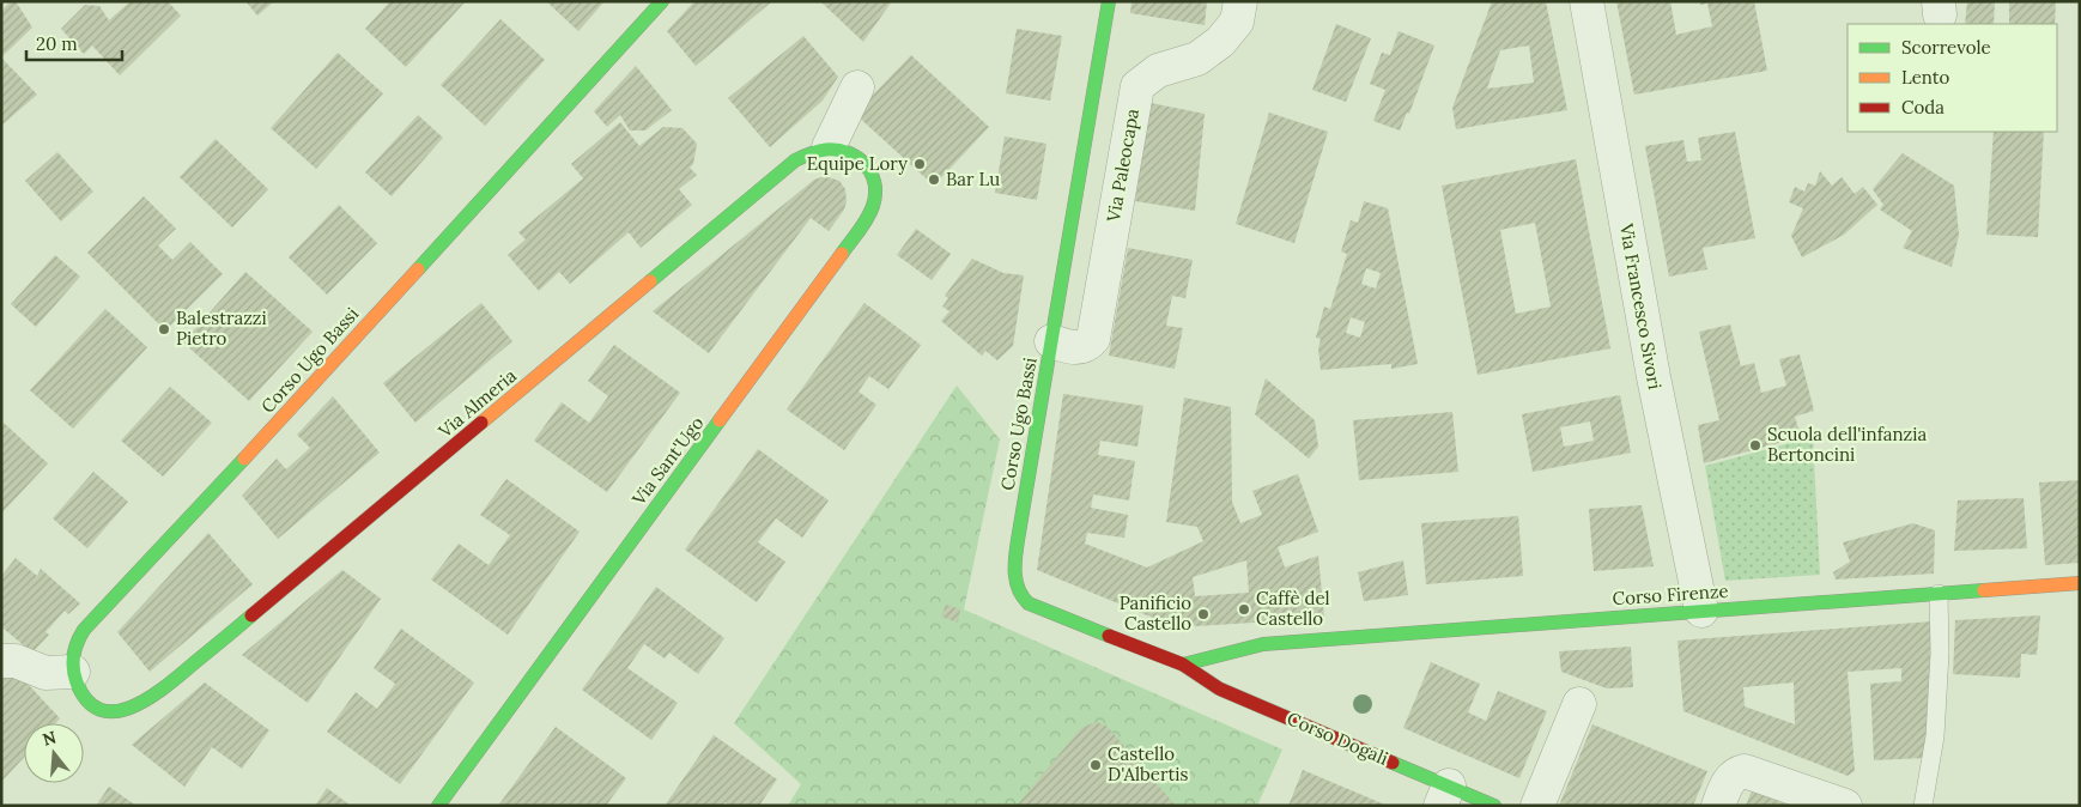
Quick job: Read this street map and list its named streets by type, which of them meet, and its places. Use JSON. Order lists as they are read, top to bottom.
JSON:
{
  "streets": {
    "street": [
      "Via Paleocapa",
      "Via Francesco Sivori",
      "Corso Ugo Bassi",
      "Via Almeria",
      "Via Sant'Ugo",
      "Corso Firenze",
      "Corso Dogali"
    ]
  },
  "crossings": [
    ["Via Paleocapa", "Corso Ugo Bassi"],
    ["Via Francesco Sivori", "Corso Firenze"],
    ["Corso Ugo Bassi", "Via Almeria"],
    ["Corso Ugo Bassi", "Corso Firenze"],
    ["Corso Ugo Bassi", "Corso Dogali"],
    ["Via Almeria", "Via Sant'Ugo"],
    ["Corso Firenze", "Corso Dogali"]
  ],
  "places": [
    "Equipe Lory",
    "Bar Lu",
    "Balestrazzi Pietro",
    "Scuola dell'infanzia Bertoncini",
    "Caffè del Castello",
    "Panificio Castello",
    "Castello D'Albertis"
  ],
  "legend": ["Scorrevole", "Lento", "Coda"],
  "scale_bar": "20 m",
  "north": "top"
}
